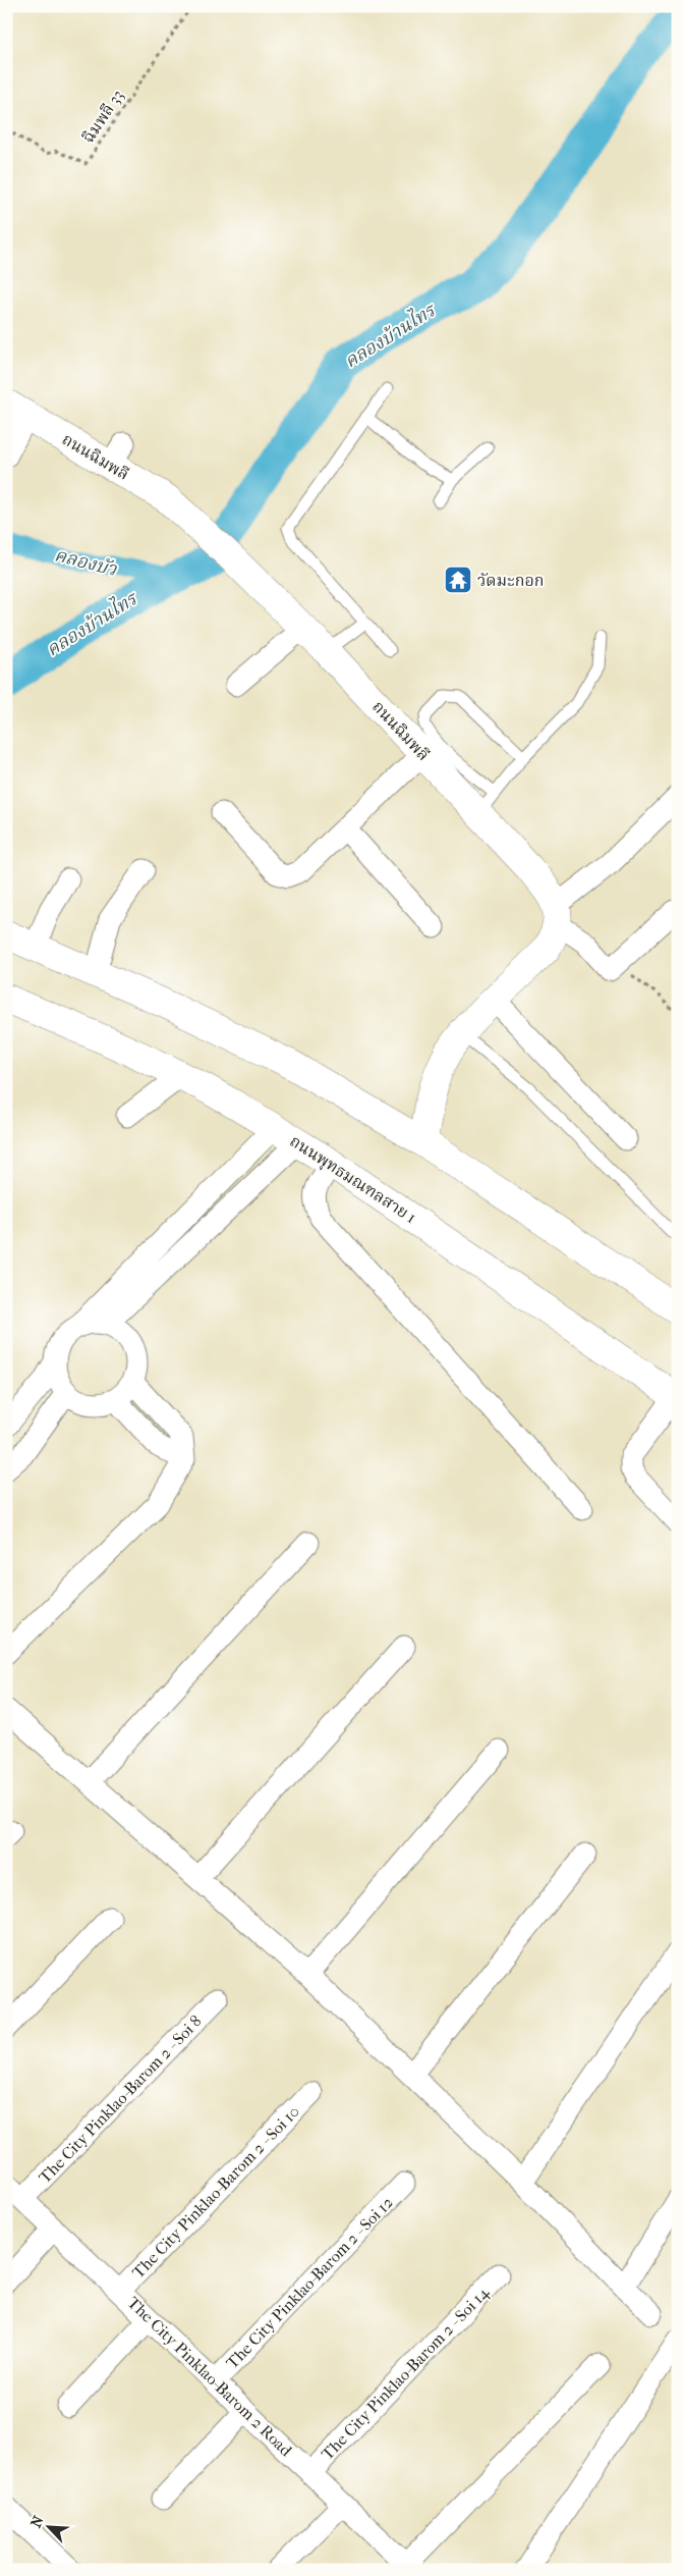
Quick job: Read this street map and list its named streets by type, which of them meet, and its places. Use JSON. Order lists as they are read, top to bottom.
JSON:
{
  "streets": {
    "main road": ["ถนนฉิมพลี", "ถนนพุทธมณฑลสาย 1"],
    "street": [
      "The City Pinklao-Barom 2 - Soi 8",
      "The City Pinklao-Barom 2 - Soi 10",
      "The City Pinklao-Barom 2 - Soi 12",
      "The City Pinklao-Barom 2 - Soi 14",
      "The City Pinklao-Barom 2 Road"
    ],
    "path": ["ฉิมพลี 33"]
  },
  "crossings": [
    ["The City Pinklao-Barom 2 - Soi 8", "The City Pinklao-Barom 2 Road"],
    ["The City Pinklao-Barom 2 - Soi 10", "The City Pinklao-Barom 2 Road"],
    ["The City Pinklao-Barom 2 - Soi 12", "The City Pinklao-Barom 2 Road"],
    ["The City Pinklao-Barom 2 - Soi 14", "The City Pinklao-Barom 2 Road"]
  ],
  "water": ["คลองบ้านไทร", "คลองบัว"],
  "places": {
    "temple": ["วัดมะกอก"]
  },
  "north": "top left"
}
